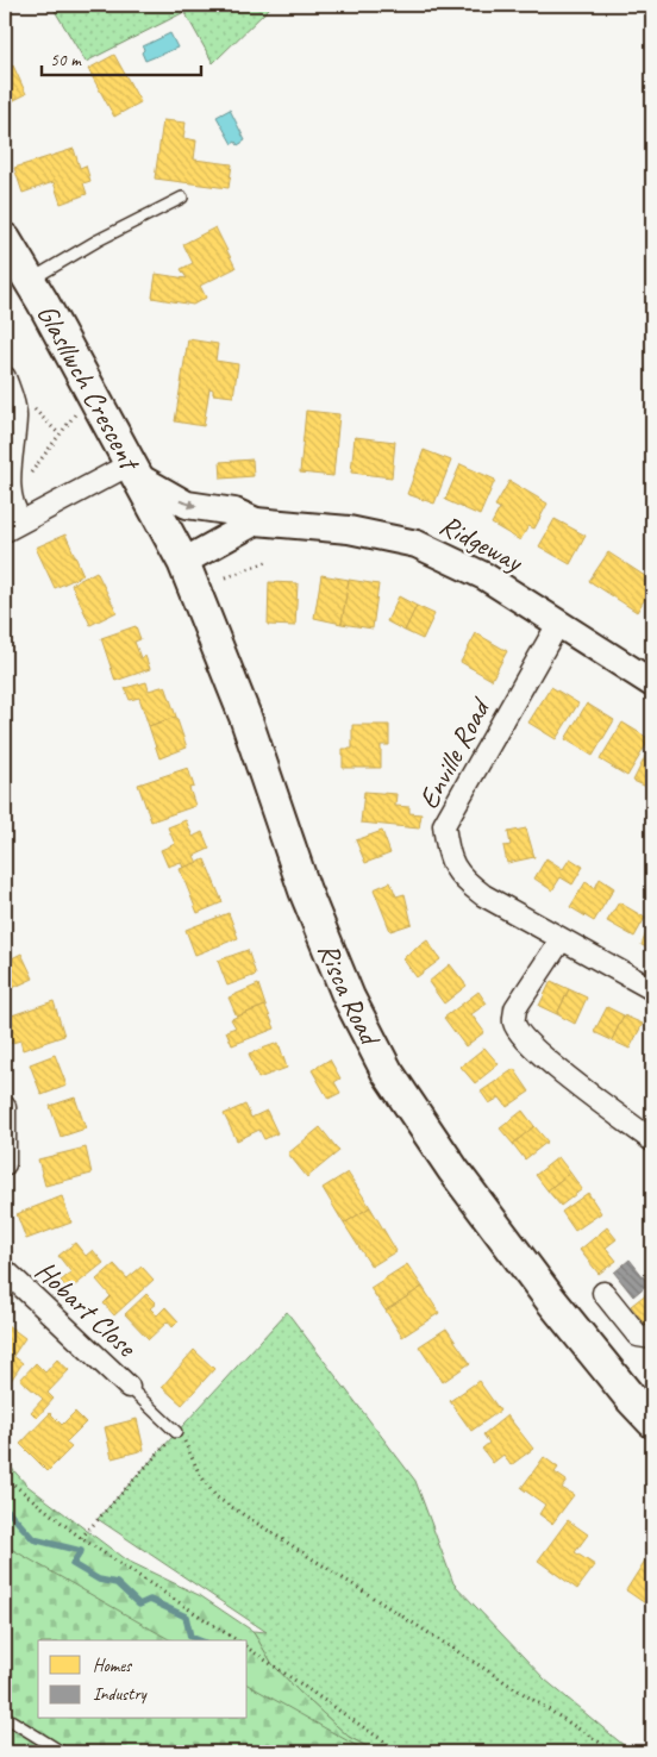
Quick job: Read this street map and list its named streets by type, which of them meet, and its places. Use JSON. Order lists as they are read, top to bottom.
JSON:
{
  "streets": {
    "main road": ["Glasllwch Crescent", "Risca Road"],
    "street": ["Ridgeway", "Enville Road", "Hobart Close"]
  },
  "crossings": [
    ["Glasllwch Crescent", "Ridgeway"],
    ["Glasllwch Crescent", "Risca Road"],
    ["Ridgeway", "Enville Road"]
  ],
  "legend": ["Homes", "Industry"],
  "scale_bar": "50 m"
}
